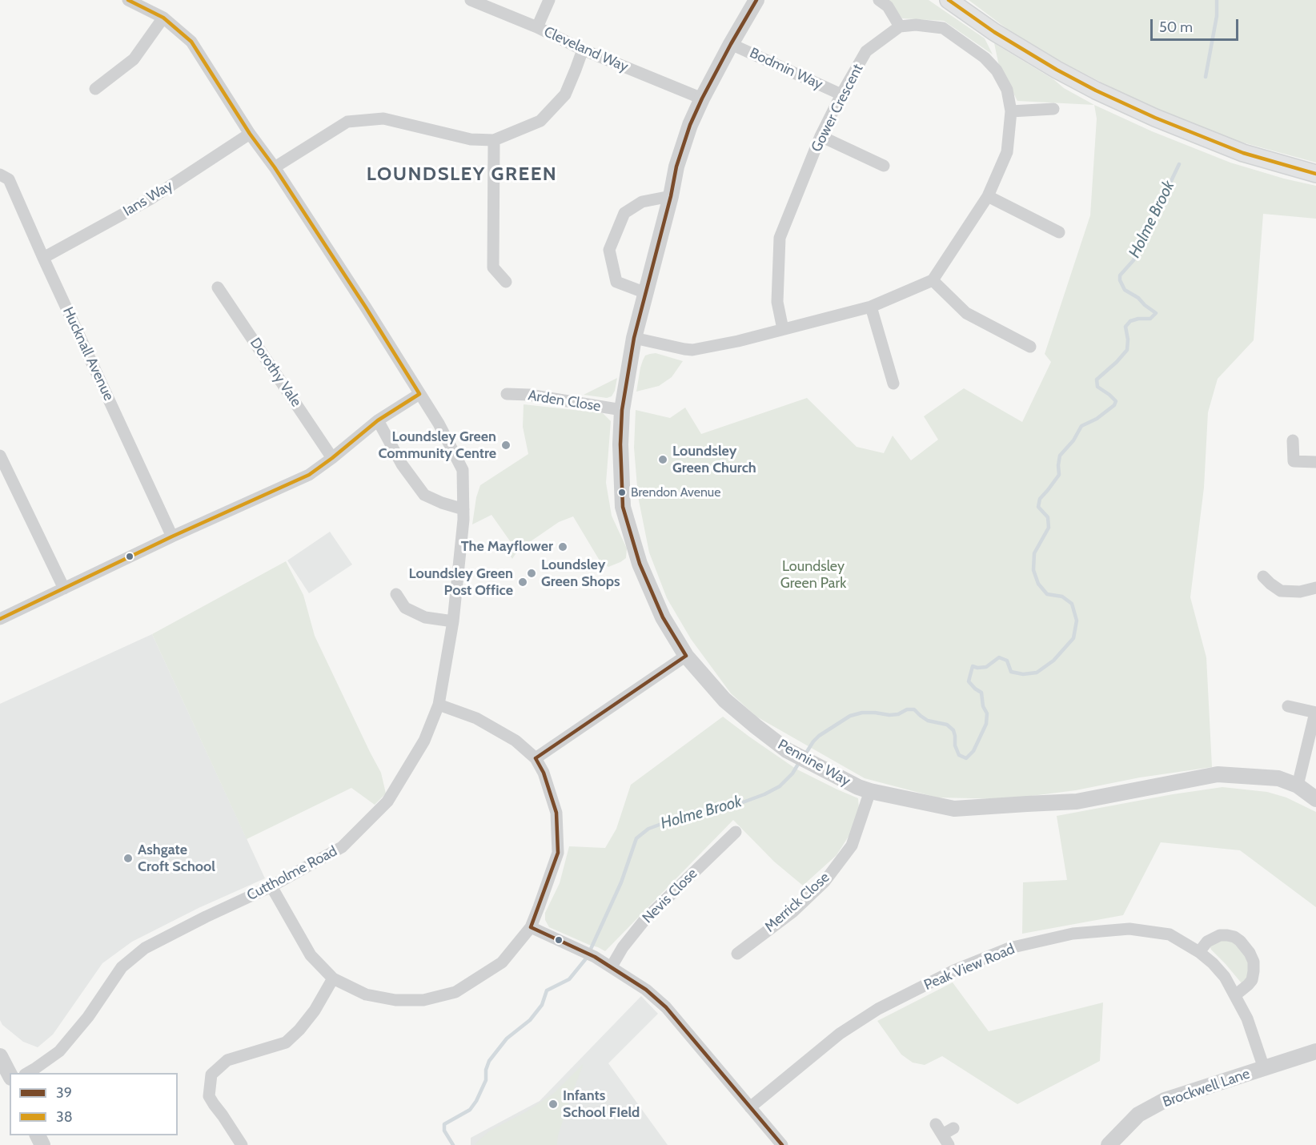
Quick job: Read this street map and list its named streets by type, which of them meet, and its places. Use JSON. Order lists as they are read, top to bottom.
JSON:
{
  "streets": {
    "street": [
      "Cleveland Way",
      "Bodmin Way",
      "Gower Crescent",
      "Ians Way",
      "Hucknall Avenue",
      "Dorothy Vale",
      "Arden Close",
      "Pennine Way",
      "Cuttholme Road",
      "Nevis Close",
      "Merrick Close",
      "Peak View Road",
      "Brockwell Lane"
    ]
  },
  "crossings": [
    ["Cleveland Way", "Pennine Way"],
    ["Bodmin Way", "Gower Crescent"],
    ["Bodmin Way", "Pennine Way"],
    ["Ians Way", "Hucknall Avenue"],
    ["Ians Way", "Cuttholme Road"],
    ["Arden Close", "Pennine Way"],
    ["Pennine Way", "Merrick Close"],
    ["Peak View Road", "Brockwell Lane"]
  ],
  "districts": ["LOUNDSLEY GREEN"],
  "water": ["Holme Brook"],
  "parks": ["Loundsley Green Park"],
  "places": [
    "Loundsley Green Community Centre",
    "Loundsley Green Church",
    "Brendon Avenue",
    "The Mayflower",
    "Loundsley Green Shops",
    "Loundsley Green Post Office",
    "Ashgate Croft School",
    "Infants School FIeld"
  ],
  "lines": ["transit line 39", "transit line 38"],
  "legend": ["39", "38"],
  "scale_bar": "50 m"
}
